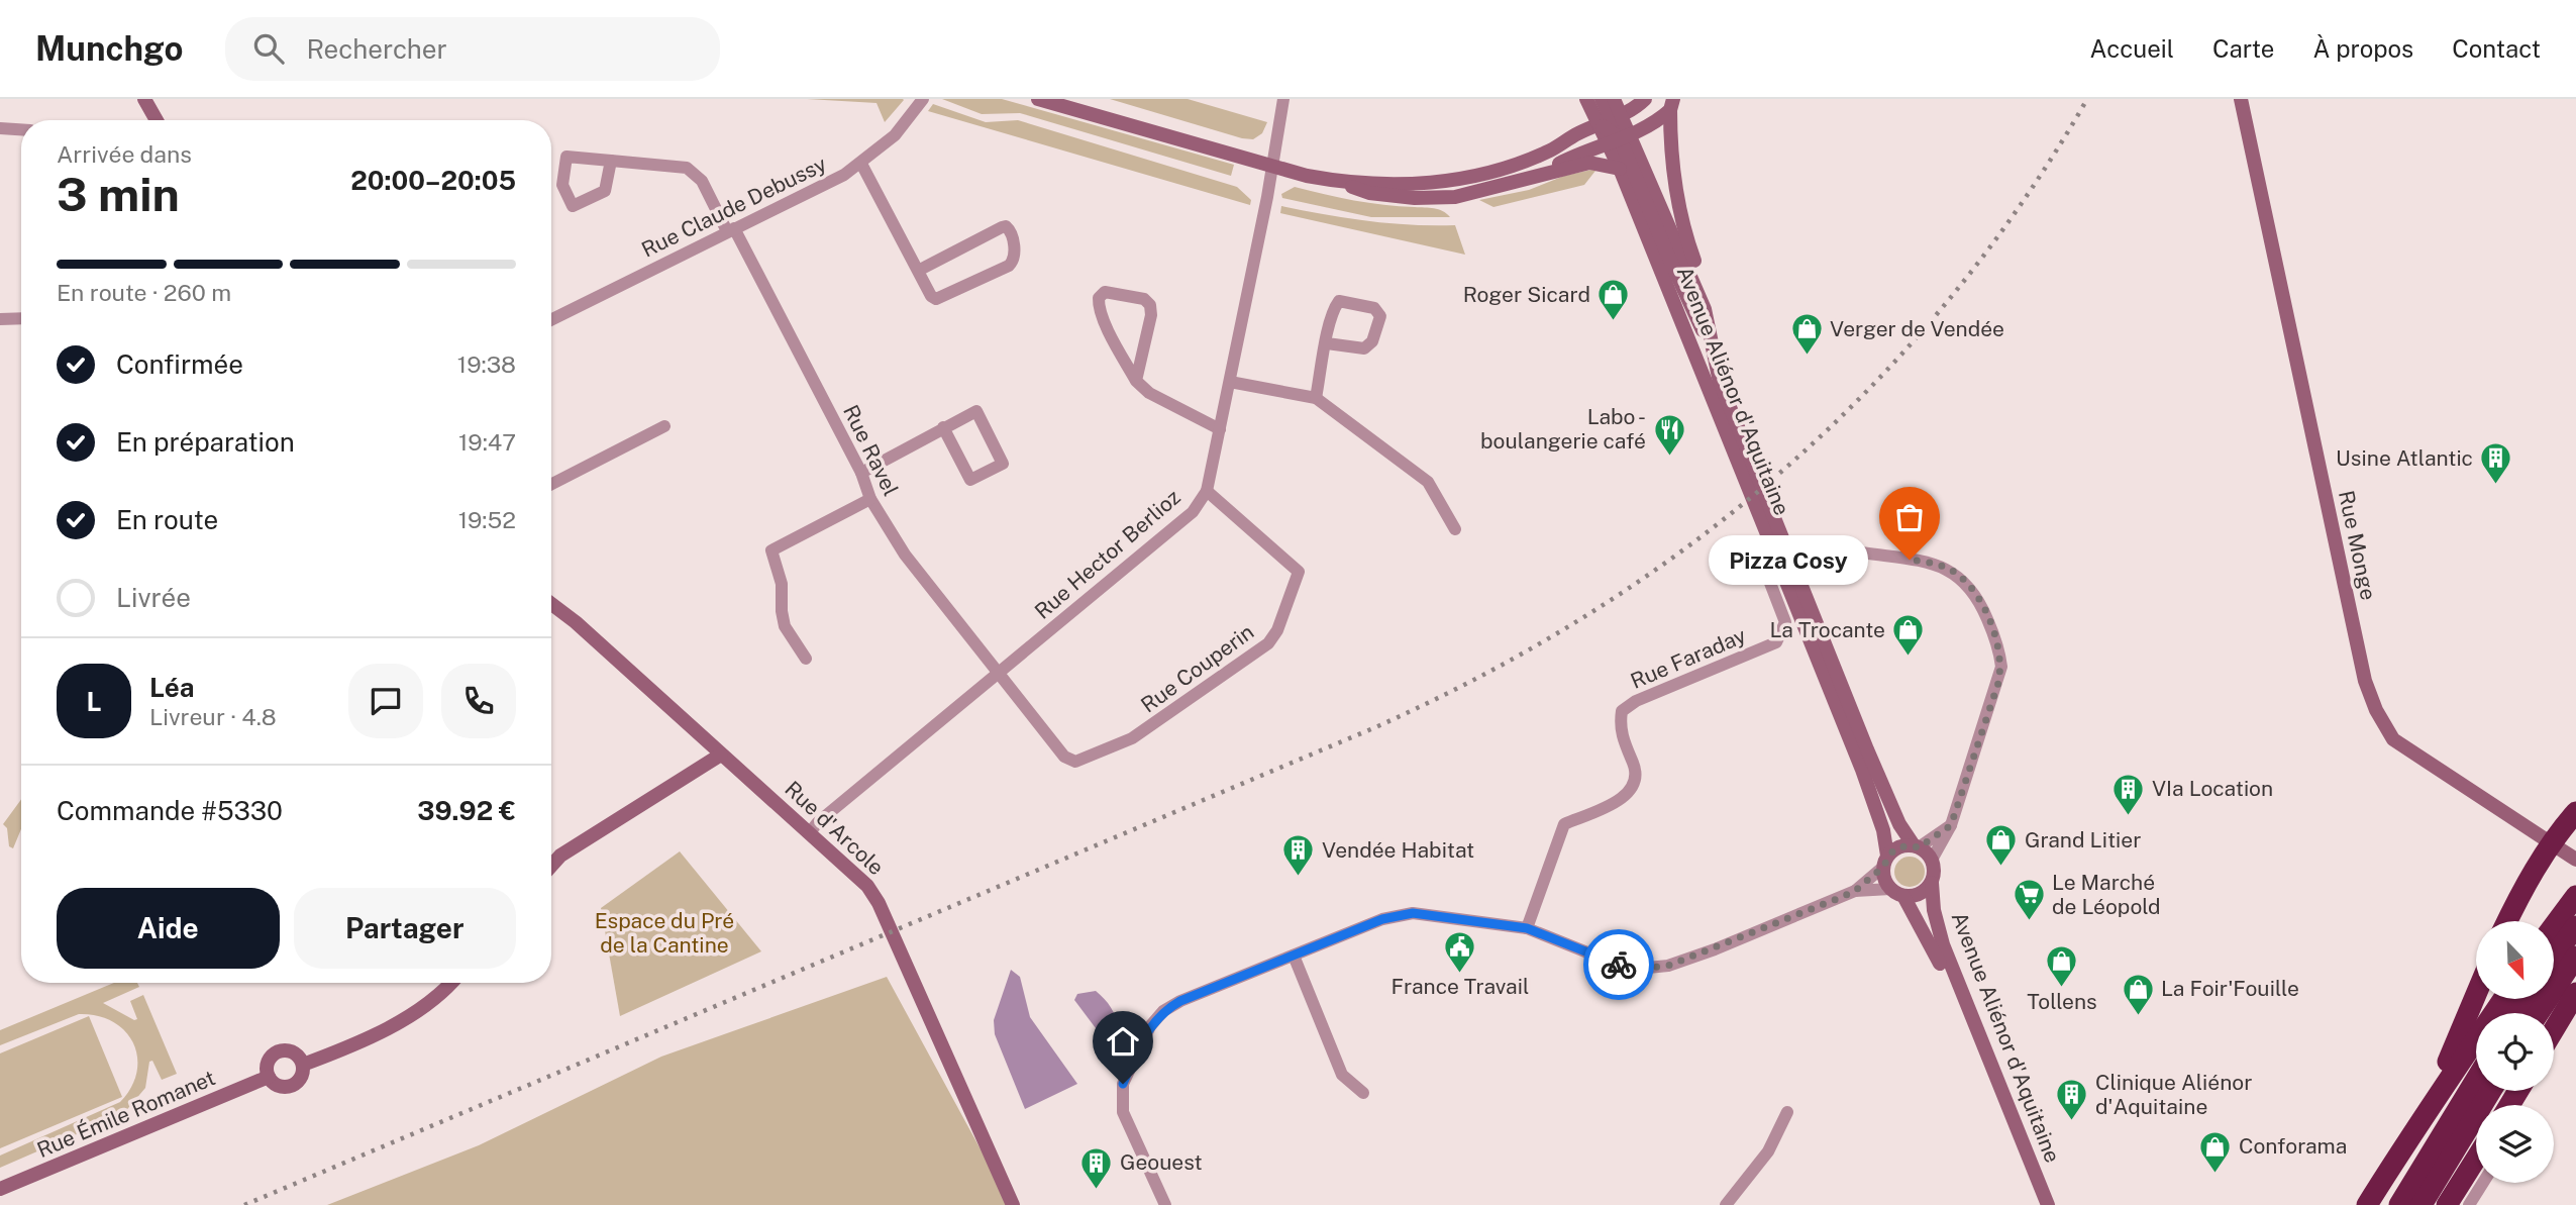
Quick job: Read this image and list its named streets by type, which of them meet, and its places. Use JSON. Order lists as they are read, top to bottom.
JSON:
{
  "streets": {
    "main road": [
      "Avenue Aliénor d'Aquitaine",
      "Rue Monge",
      "Rue d'Arcole",
      "Rue Émile Romanet"
    ],
    "street": [
      "Rue Claude Debussy",
      "Rue Ravel",
      "Rue Hector Berlioz",
      "Rue Faraday",
      "Rue Couperin"
    ]
  },
  "crossings": [
    ["Rue Claude Debussy", "Rue Ravel"],
    ["Avenue Aliénor d'Aquitaine", "Rue Faraday"],
    ["Rue Ravel", "Rue Hector Berlioz"],
    ["Rue Ravel", "Rue Couperin"],
    ["Rue Hector Berlioz", "Rue Couperin"],
    ["Rue Hector Berlioz", "Rue d'Arcole"]
  ],
  "parks": ["Espace du Pré de la Cantine"],
  "places": {
    "shop": [
      "Roger Sicard",
      "Verger de Vendée",
      "La Trocante",
      "Grand Litier",
      "Tollens",
      "La Foir'Fouille",
      "Conforama"
    ],
    "restaurant": ["Labo - boulangerie café"],
    "building": [
      "Usine Atlantic",
      "VIa Location",
      "Vendée Habitat",
      "Clinique Aliénor d'Aquitaine",
      "Geouest"
    ],
    "other": ["Pizza Cosy"],
    "supermarket": ["Le Marché de Léopold"],
    "public building": ["France Travail"]
  },
  "north": "bottom right",
  "page": {
    "header": "Munchgo",
    "search": "Rechercher",
    "nav": [
      "Accueil",
      "Carte",
      "À propos",
      "Contact"
    ],
    "heading": ["3 min", "Arrivée dans", "20:00–20:05"],
    "panel": [
      "Léa",
      "Livreur · 4.8",
      "Commande #5330",
      "39.92 €"
    ],
    "bar": "En route · 260 m",
    "list": [
      ["Confirmée", "19:38"],
      ["En préparation", "19:47"],
      ["En route", "19:52"],
      "Livrée"
    ],
    "bubble": "Pizza Cosy",
    "round": "L",
    "buttons": ["Aide", "Partager"]
  }
}
